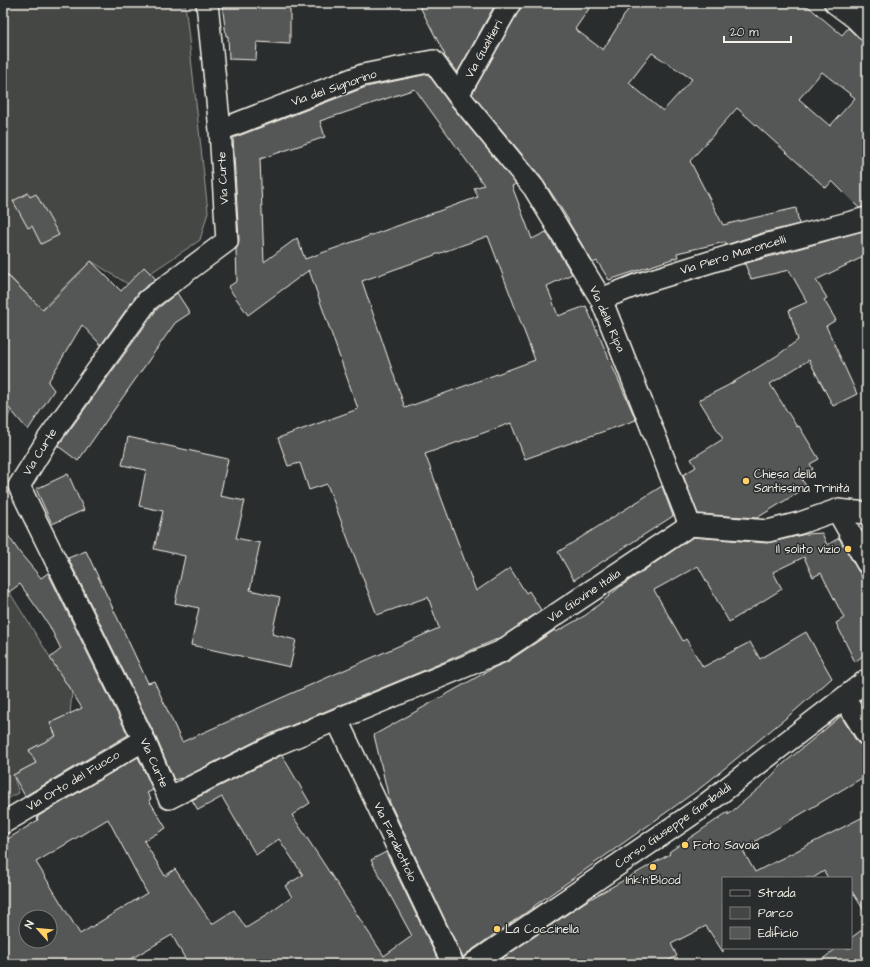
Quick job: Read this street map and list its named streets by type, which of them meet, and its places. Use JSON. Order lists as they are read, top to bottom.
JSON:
{
  "streets": {
    "street": [
      "Via Gualtieri",
      "Via del Signorino",
      "Via Curte",
      "Via Piero Maroncelli",
      "Via della Ripa",
      "Via Giovine Italia",
      "Via Orto del Fuoco",
      "Corso Giuseppe Garibaldi",
      "Via Farabottolo"
    ]
  },
  "crossings": [
    ["Via Gualtieri", "Via del Signorino"],
    ["Via Gualtieri", "Via della Ripa"],
    ["Via del Signorino", "Via Curte"],
    ["Via del Signorino", "Via della Ripa"],
    ["Via Curte", "Via Giovine Italia"],
    ["Via Curte", "Via Orto del Fuoco"],
    ["Via Curte", "Via Farabottolo"],
    ["Via Piero Maroncelli", "Via della Ripa"],
    ["Via della Ripa", "Via Giovine Italia"],
    ["Via Giovine Italia", "Via Farabottolo"]
  ],
  "places": [
    "Chiesa della Santissima Trinità",
    "Il solito vizio",
    "Foto Savoia",
    "Ink'n'Blood",
    "La Coccinella"
  ],
  "legend": ["Strada", "Parco", "Edificio"],
  "scale_bar": "20 m",
  "north": "top left"
}
